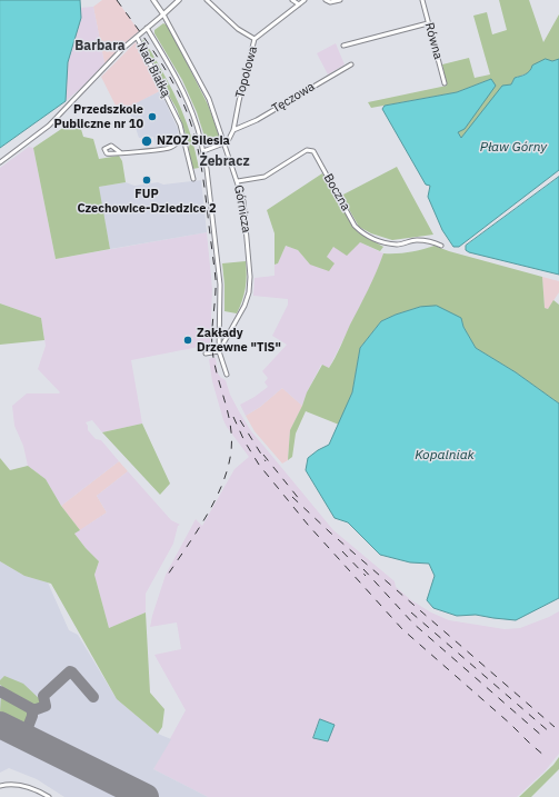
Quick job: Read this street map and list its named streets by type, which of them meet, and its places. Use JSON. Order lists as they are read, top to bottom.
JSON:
{
  "streets": {
    "street": [
      "Równa",
      "Nad Białką",
      "Topolowa",
      "Tęczowa",
      "Boczna",
      "Górnicza"
    ]
  },
  "crossings": [
    ["Topolowa", "Tęczowa"],
    ["Topolowa", "Górnicza"],
    ["Boczna", "Górnicza"]
  ],
  "districts": ["Barbara", "Żebracz"],
  "water": ["Pław Górny", "Kopalniak"],
  "places": [
    "Przedszkole Publiczne nr 10",
    "NZOZ Silesia",
    "FUP Czechowice-Dziedzice 2",
    "Zakłady Drzewne \"TiS\""
  ]
}
